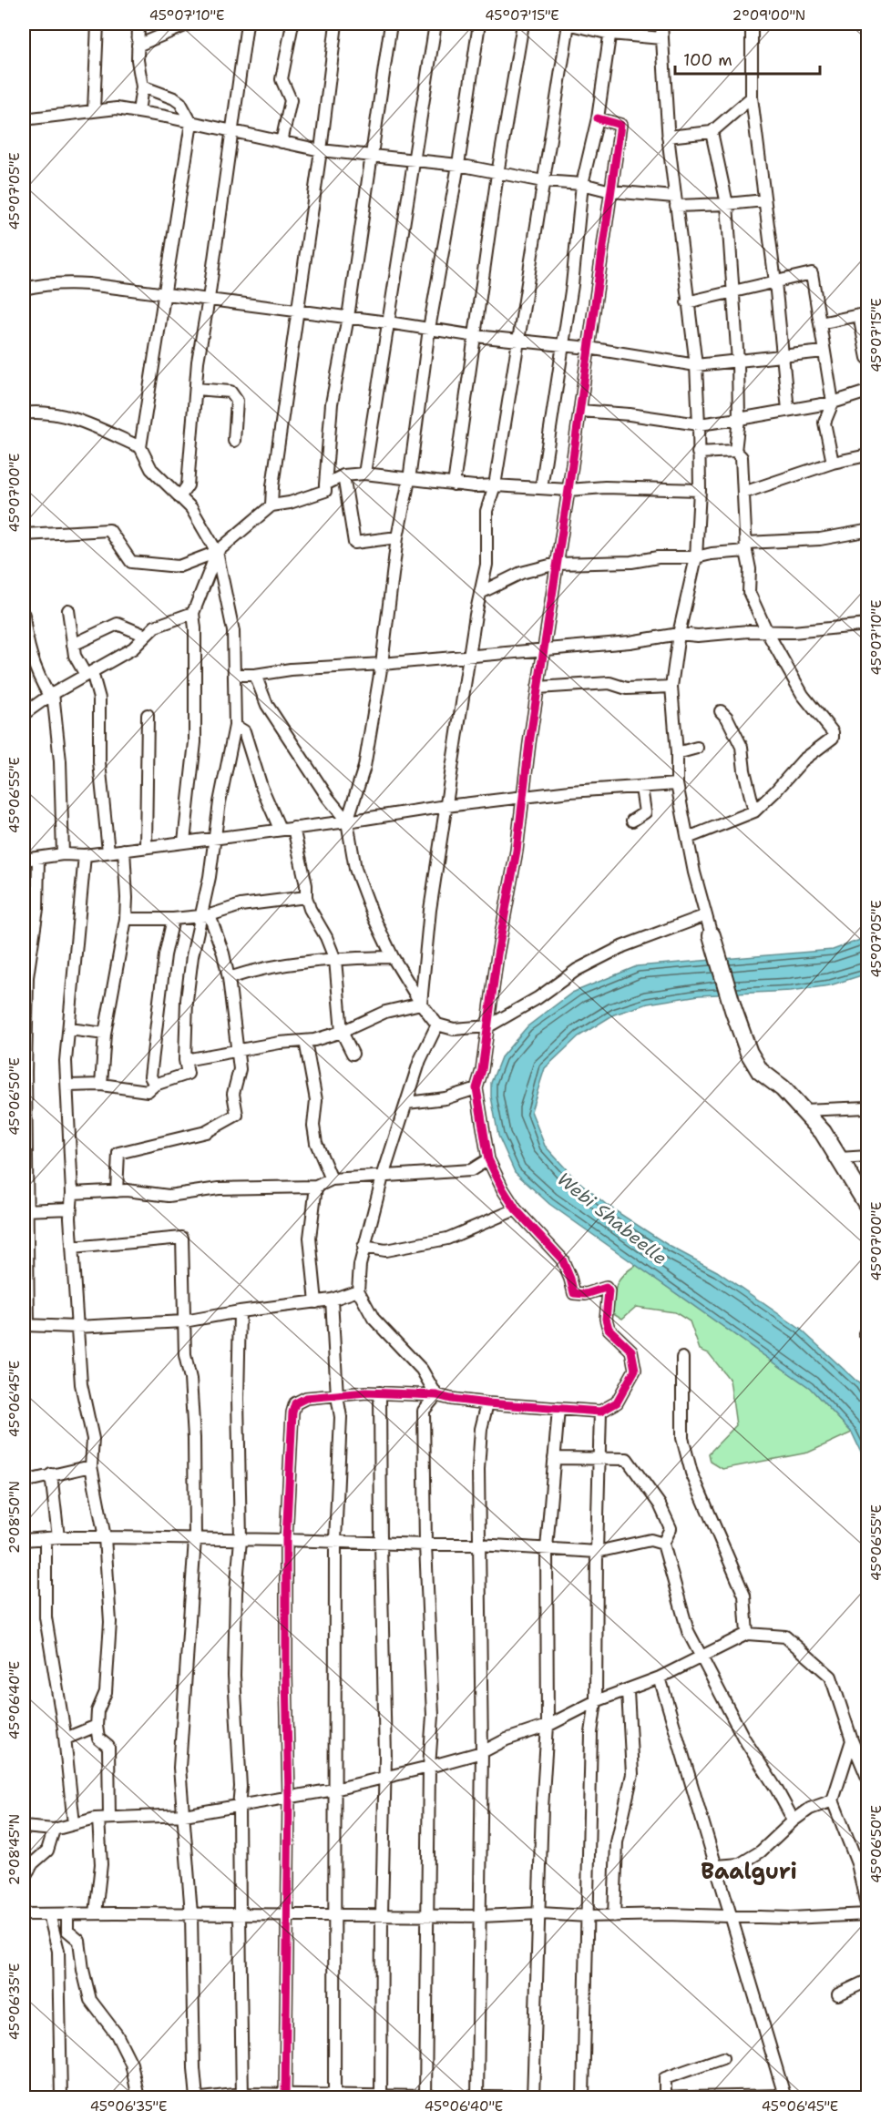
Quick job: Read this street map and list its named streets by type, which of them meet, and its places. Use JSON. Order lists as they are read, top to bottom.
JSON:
{
  "districts": ["Baalguri"],
  "water": ["Webi Shabeelle"],
  "scale_bar": "100 m",
  "coordinates": [
    "45°07'10\"E",
    "45°07'15\"E",
    "2°09'00\"N",
    "45°07'05\"E",
    "45°07'00\"E",
    "45°06'55\"E",
    "45°06'50\"E",
    "45°06'45\"E",
    "2°08'50\"N",
    "45°06'40\"E",
    "2°08'45\"N",
    "45°06'35\"E"
  ]
}
